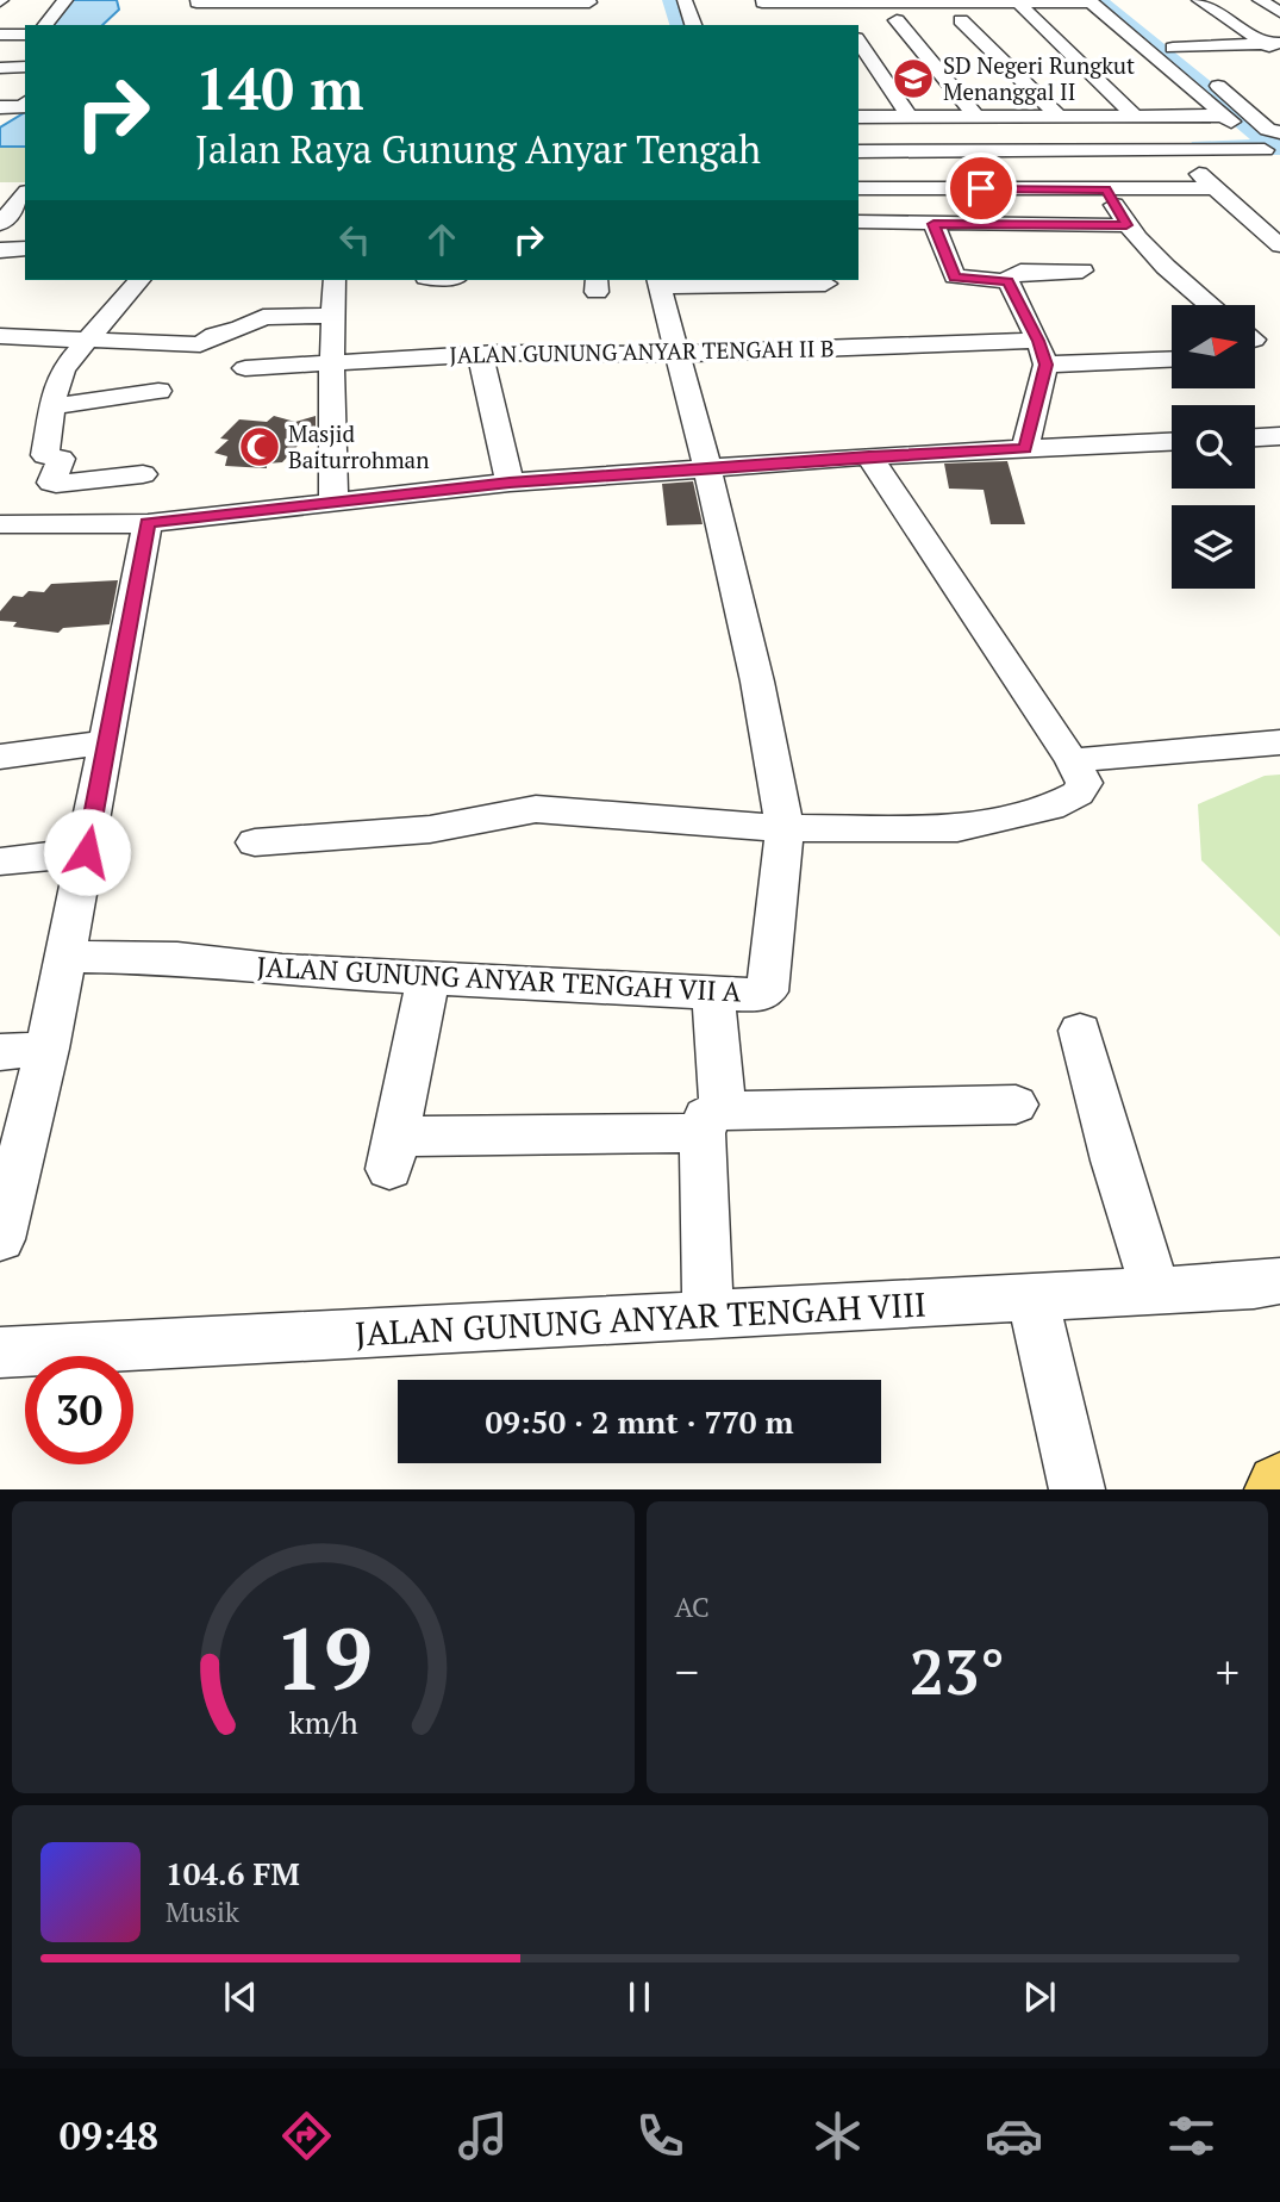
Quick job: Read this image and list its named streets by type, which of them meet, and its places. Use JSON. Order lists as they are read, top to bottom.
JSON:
{
  "streets": {
    "street": ["JALAN GUNUNG ANYAR TENGAH II B", "JALAN GUNUNG ANYAR TENGAH VII A", "JALAN GUNUNG ANYAR TENGAH VIII"]
  },
  "places": {
    "school or university": ["SD Negeri Rungkut Menanggal II"],
    "mosque": ["Masjid Baiturrohman"]
  },
  "north": "right",
  "page": {
    "turn": ["140 m", "Jalan Raya Gunung Anyar Tengah"],
    "limit": "30",
    "trip": "09:50 · 2 mnt · 770 m",
    "tile": "AC",
    "heat": ["−", "23°", "+"],
    "song": ["104.6 FM", "Musik"],
    "tabs": "09:48",
    "gauge": ["19", "km/h"]
  }
}
